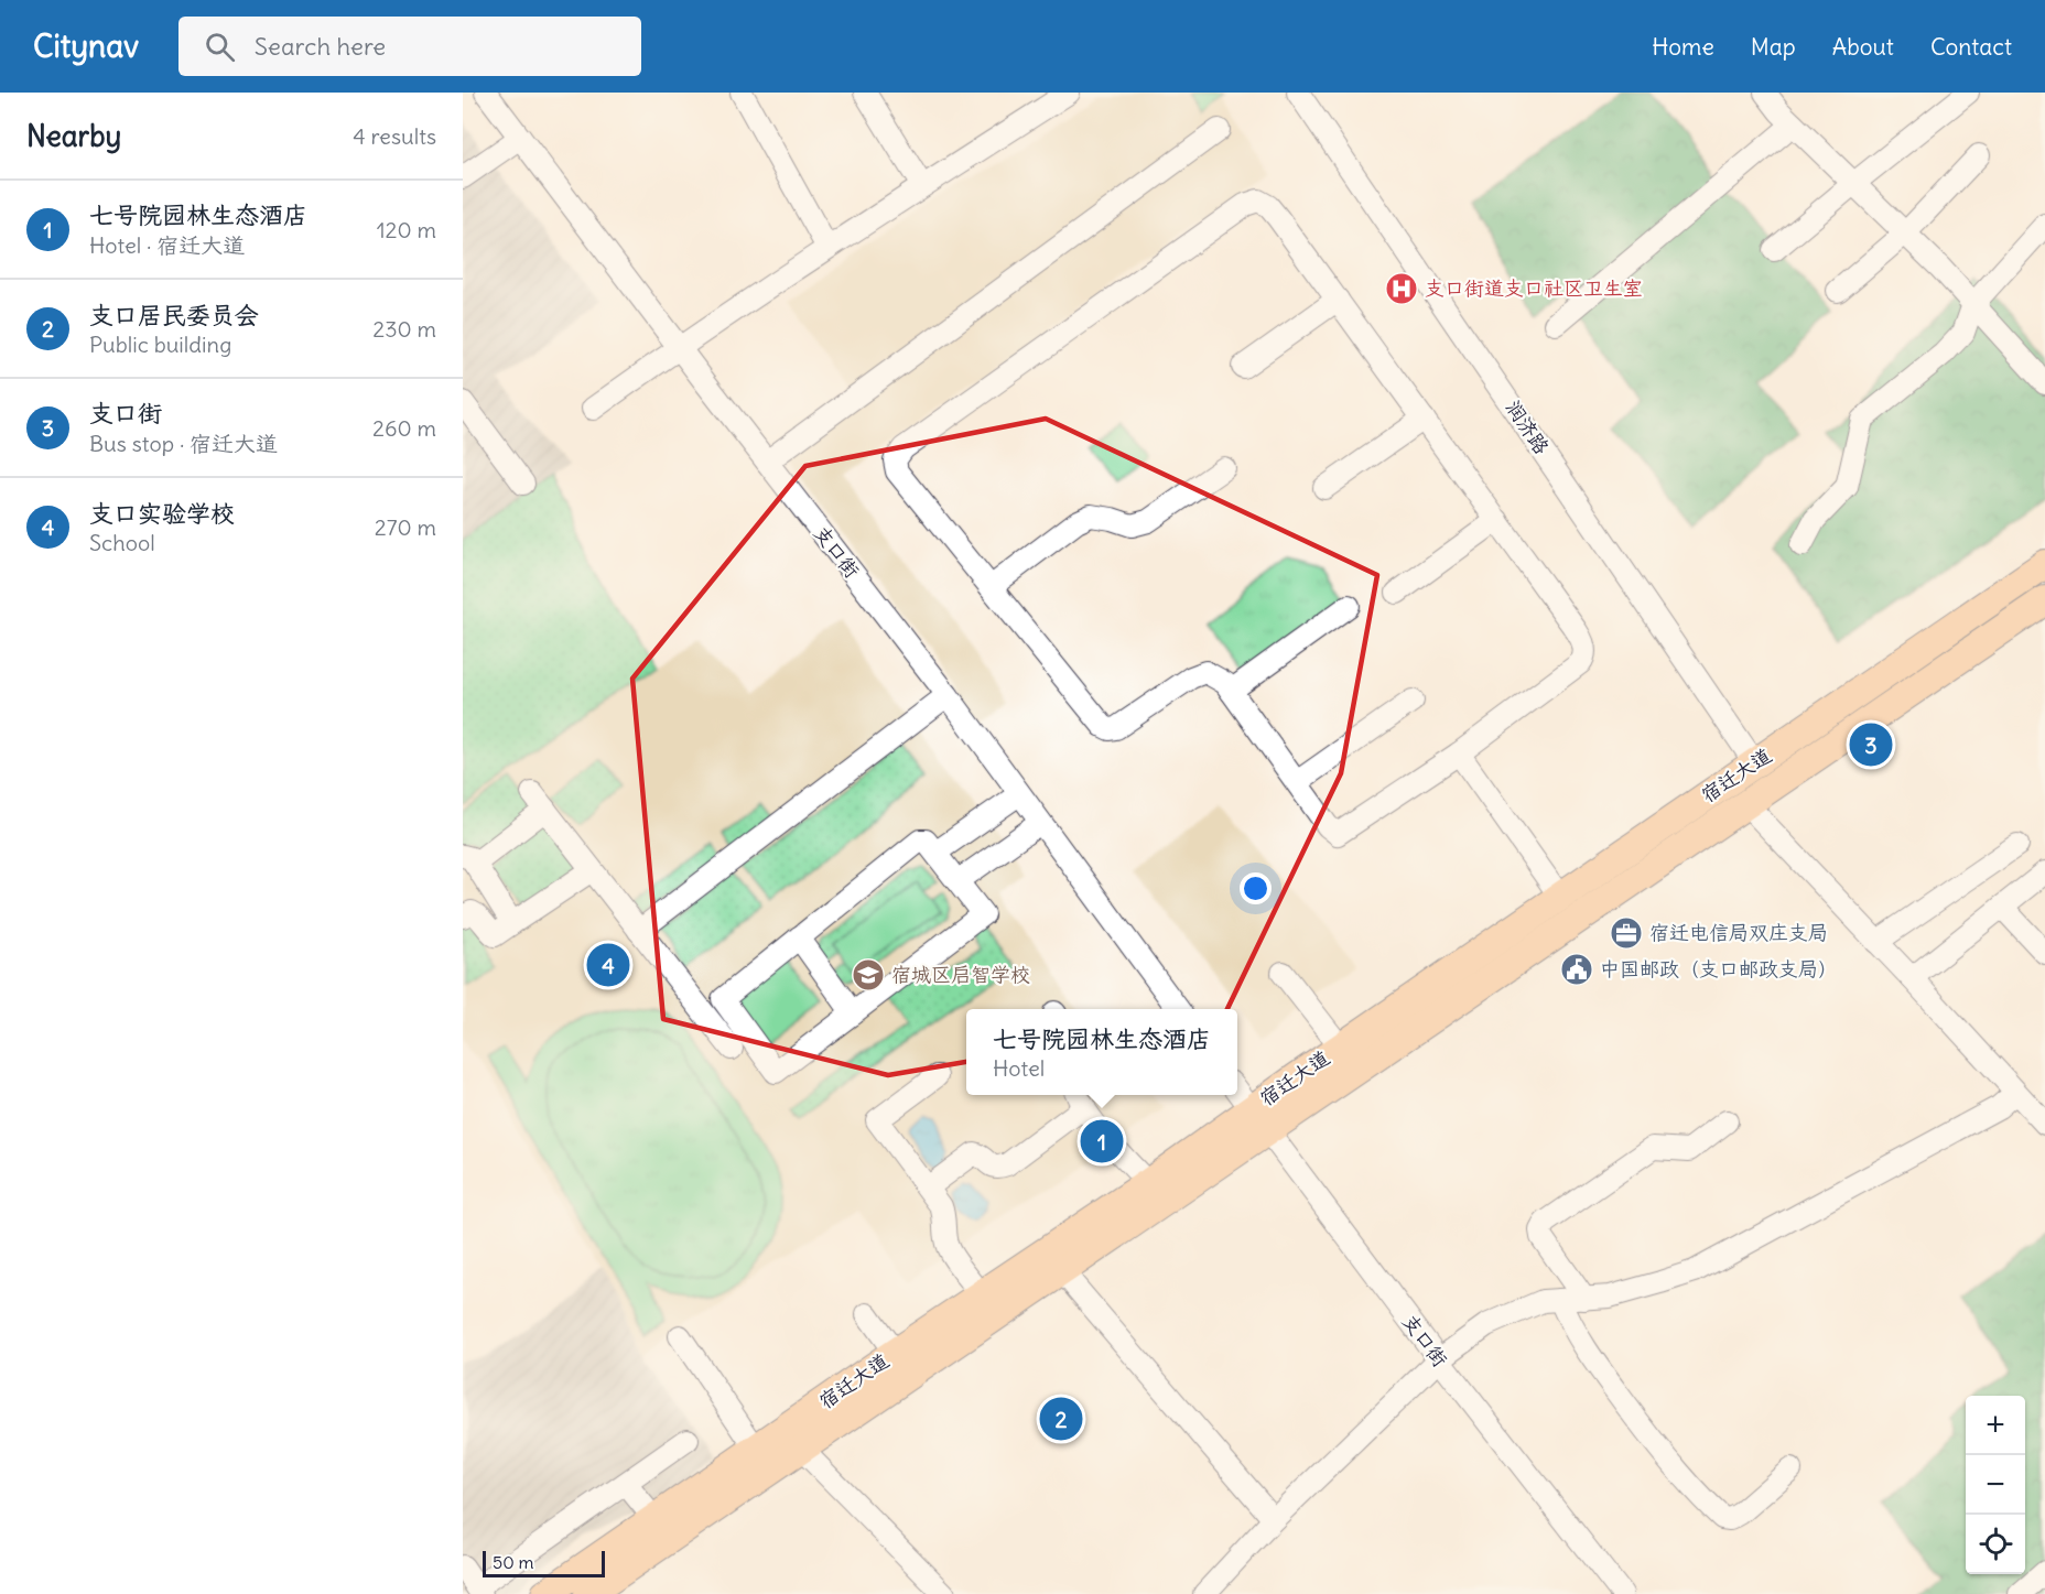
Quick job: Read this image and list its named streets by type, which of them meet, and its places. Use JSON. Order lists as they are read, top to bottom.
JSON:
{
  "streets": {
    "main road": ["宿迁大道"],
    "street": ["润济路", "支口街"]
  },
  "crossings": [
    ["润济路", "宿迁大道"],
    ["支口街", "宿迁大道"]
  ],
  "places": {
    "hospital": ["支口街道支口社区卫生室"],
    "office": ["宿迁电信局双庄支局"],
    "public building": ["中国邮政（支口邮政支局）"],
    "school or university": ["宿城区启智学校"]
  },
  "scale_bar": "50 m",
  "page": {
    "header": "Citynav",
    "search": "Search here",
    "nav": [
      "Home",
      "Map",
      "About",
      "Contact"
    ],
    "heading": ["Nearby", "4 results"],
    "list": [
      {
        "mark": "1",
        "name": "七号院园林生态酒店",
        "note": "Hotel · 宿迁大道",
        "value": "120 m"
      },
      {
        "mark": "2",
        "name": "支口居民委员会",
        "note": "Public building",
        "value": "230 m"
      },
      {
        "mark": "3",
        "name": "支口街",
        "note": "Bus stop · 宿迁大道",
        "value": "260 m"
      },
      {
        "mark": "4",
        "name": "支口实验学校",
        "note": "School",
        "value": "270 m"
      }
    ],
    "pins": [
      "3",
      "4",
      "1",
      "2"
    ],
    "popup": ["七号院园林生态酒店", "Hotel"],
    "map_buttons": ["+", "−"],
    "scale": "50 m"
  }
}
